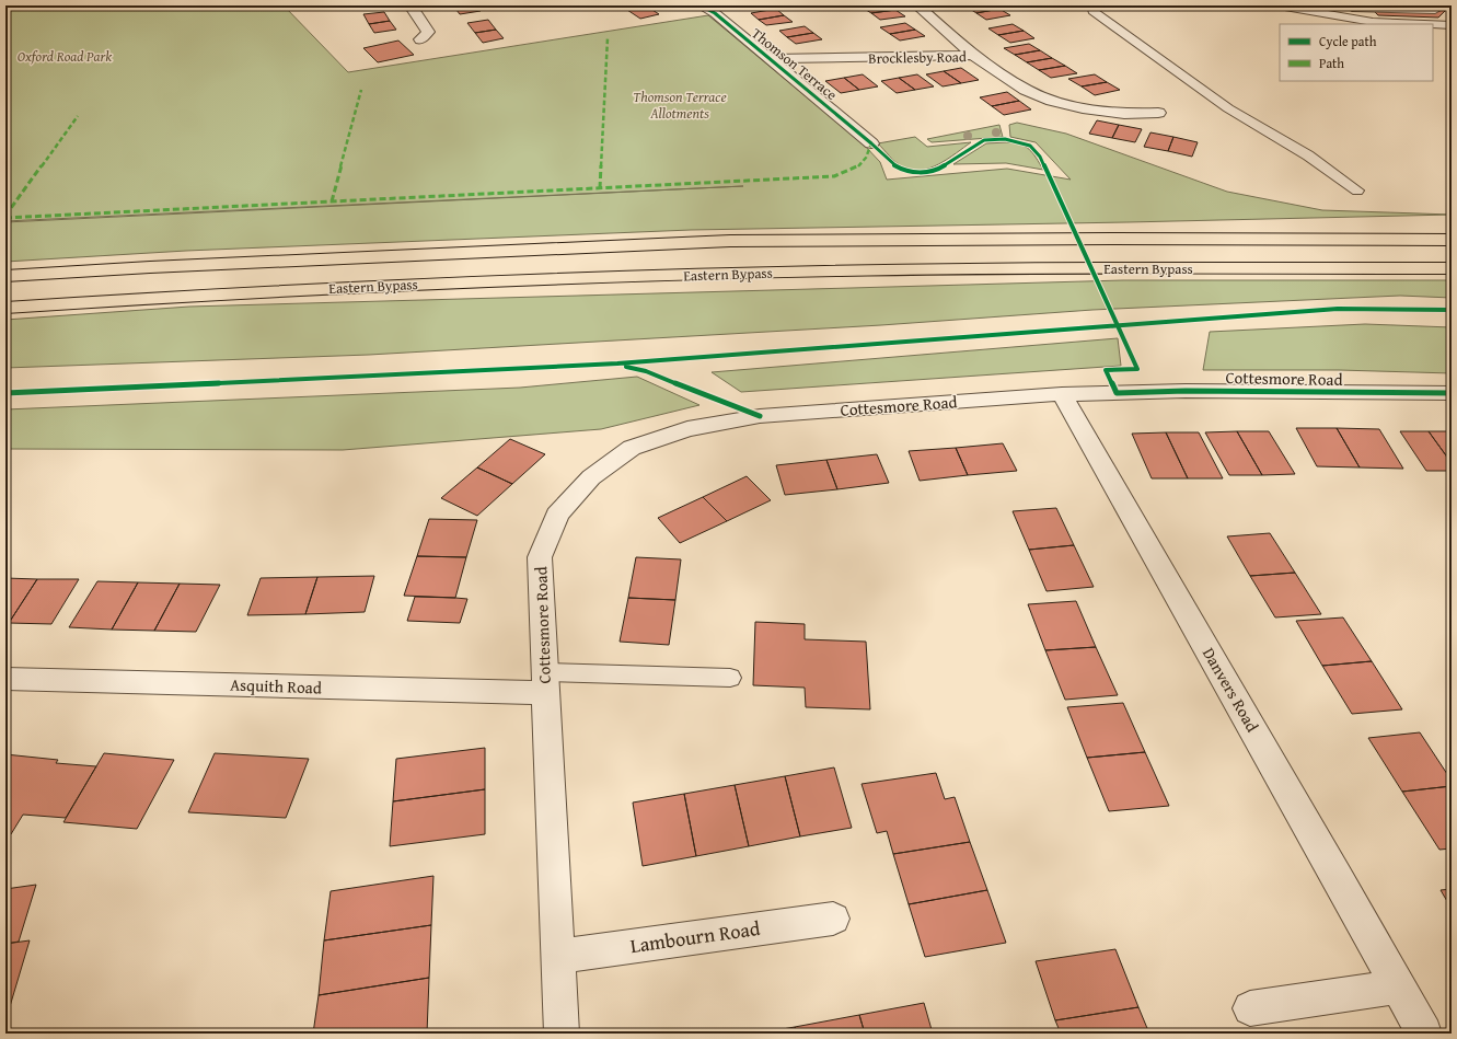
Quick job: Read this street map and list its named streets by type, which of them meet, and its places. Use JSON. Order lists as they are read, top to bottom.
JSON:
{
  "streets": {
    "highway": ["Eastern Bypass"],
    "street": [
      "Brocklesby Road",
      "Thomson Terrace",
      "Cottesmore Road",
      "Asquith Road",
      "Danvers Road",
      "Lambourn Road"
    ]
  },
  "crossings": [
    ["Brocklesby Road", "Thomson Terrace"],
    ["Cottesmore Road", "Asquith Road"],
    ["Cottesmore Road", "Danvers Road"]
  ],
  "parks": ["Oxford Road Park", "Thomson Terrace Allotments"],
  "legend": ["Cycle path", "Path"]
}
